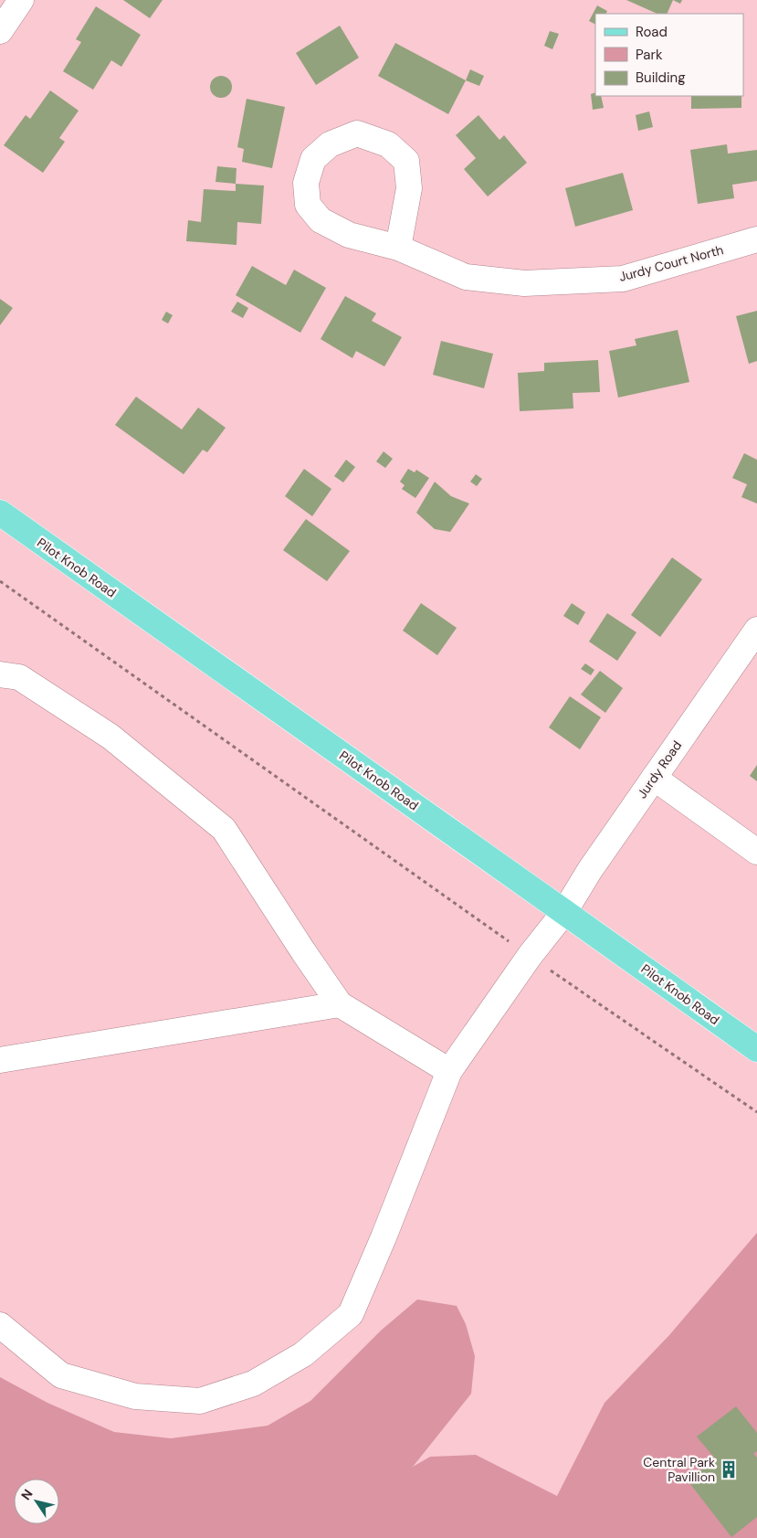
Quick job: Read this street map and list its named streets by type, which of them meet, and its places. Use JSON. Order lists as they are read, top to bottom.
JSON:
{
  "streets": {
    "main road": ["Pilot Knob Road"],
    "street": ["Jurdy Court North", "Jurdy Road"]
  },
  "crossings": [
    ["Pilot Knob Road", "Jurdy Road"]
  ],
  "places": {
    "building": ["Central Park Pavillion"]
  },
  "legend": ["Road", "Park", "Building"],
  "north": "top left"
}
